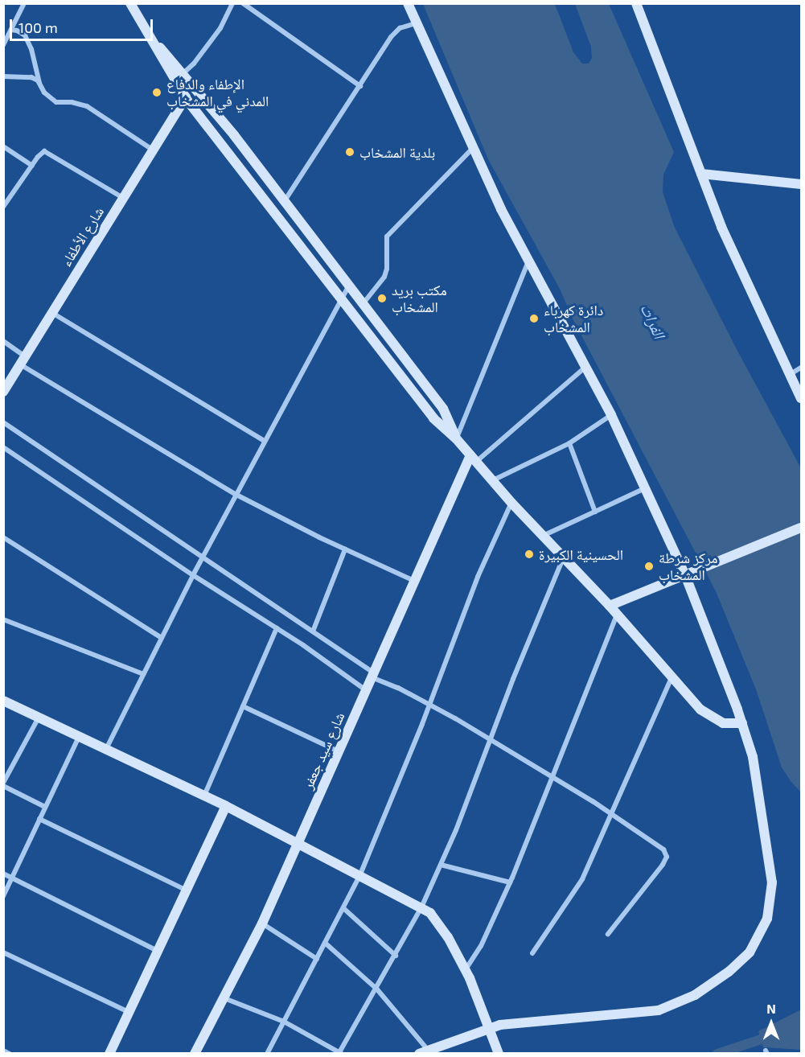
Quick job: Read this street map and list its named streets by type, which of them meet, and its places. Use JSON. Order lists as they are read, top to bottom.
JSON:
{
  "streets": {
    "street": ["شارع الأطفاء", "شارع سيد جعفر"]
  },
  "water": ["الفرات"],
  "places": [
    "الإطفاء والدفاع المدني في المشخاب",
    "بلدية المشخاب",
    "مكتب بريد المشخاب",
    "دائرة كهرباء المشخاب",
    "الحسينية الكبيرة",
    "مركز شرطة المشخاب"
  ],
  "scale_bar": "100 m",
  "north": "top"
}
